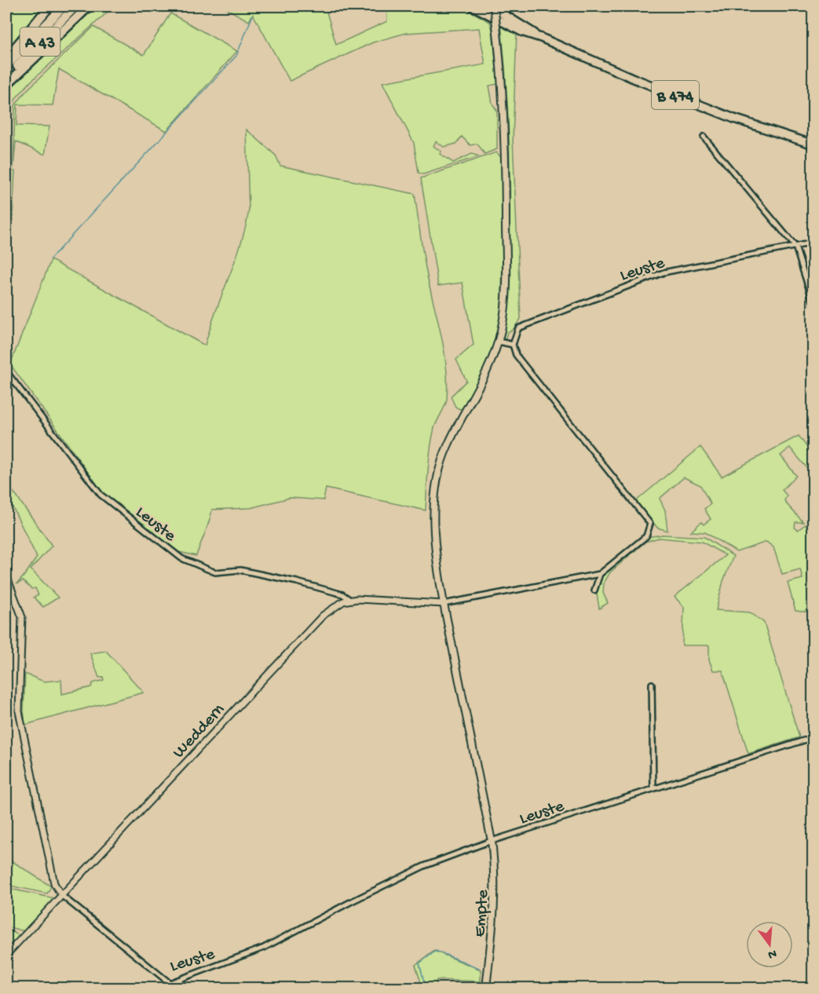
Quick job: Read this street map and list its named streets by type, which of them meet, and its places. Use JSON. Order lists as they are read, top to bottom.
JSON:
{
  "streets": {
    "highway": ["A 43", "B 474"],
    "main road": ["Empte"],
    "street": ["Leuste", "Weddern"]
  },
  "crossings": [
    ["B 474", "Empte"],
    ["Leuste", "Weddern"],
    ["Leuste", "Empte"],
    ["Weddern", "Empte"]
  ],
  "north": "bottom"
}
